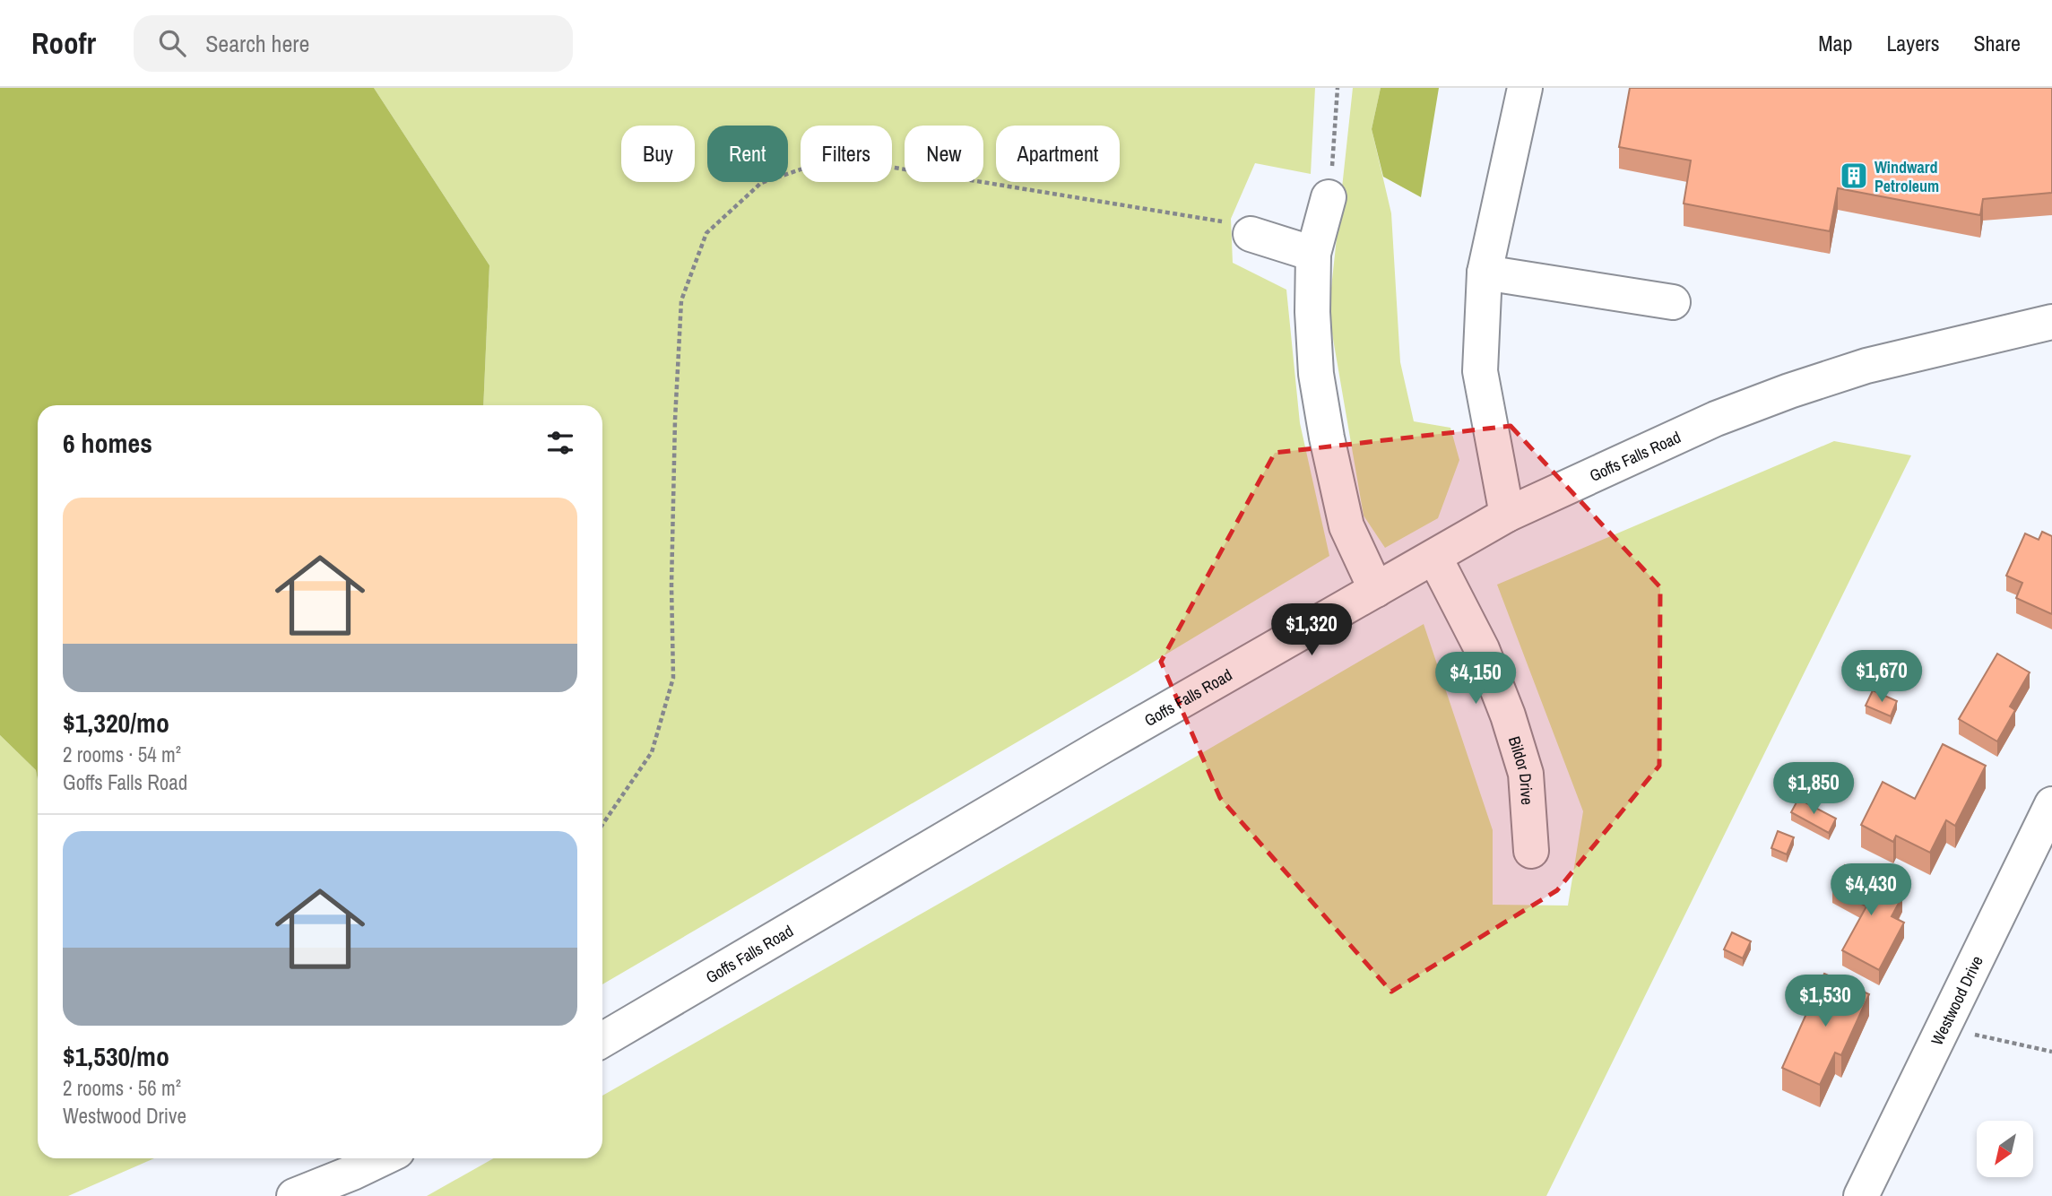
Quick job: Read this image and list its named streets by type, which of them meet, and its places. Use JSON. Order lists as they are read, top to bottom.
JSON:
{
  "streets": {
    "street": ["Goffs Falls Road", "Bildor Drive", "Westwood Drive"]
  },
  "crossings": [
    ["Goffs Falls Road", "Bildor Drive"]
  ],
  "places": {
    "building": ["Windward Petroleum"]
  },
  "north": "bottom left",
  "page": {
    "header": "Roofr",
    "search": "Search here",
    "nav": ["Map", "Layers", "Share"],
    "chip": [
      "Buy",
      "Rent",
      "Filters",
      "New",
      "Apartment"
    ],
    "heading": "6 homes",
    "list": [
      {
        "name": "$1,320/mo",
        "note": "2 rooms · 54 m² · Goffs Falls Road"
      },
      {
        "name": "$1,530/mo",
        "note": "2 rooms · 56 m² · Westwood Drive"
      }
    ],
    "price": [
      "$1,320",
      "$1,670",
      "$4,150",
      "$1,850",
      "$4,430",
      "$1,530"
    ]
  }
}
